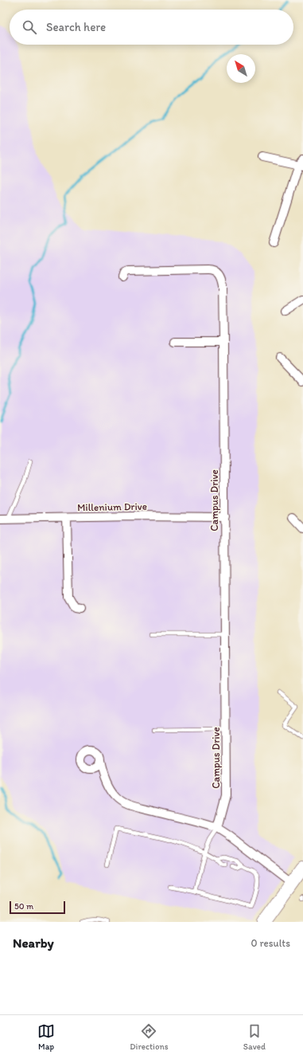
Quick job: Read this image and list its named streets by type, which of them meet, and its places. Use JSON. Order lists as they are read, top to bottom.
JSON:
{
  "streets": {
    "street": ["Campus Drive", "Millenium Drive"]
  },
  "crossings": [
    ["Campus Drive", "Millenium Drive"]
  ],
  "scale_bar": "50 m",
  "north": "top left",
  "page": {
    "search": "Search here",
    "scale": "50 m",
    "heading": ["Nearby", "0 results"],
    "nav": ["Map", "Directions", "Saved"]
  }
}
